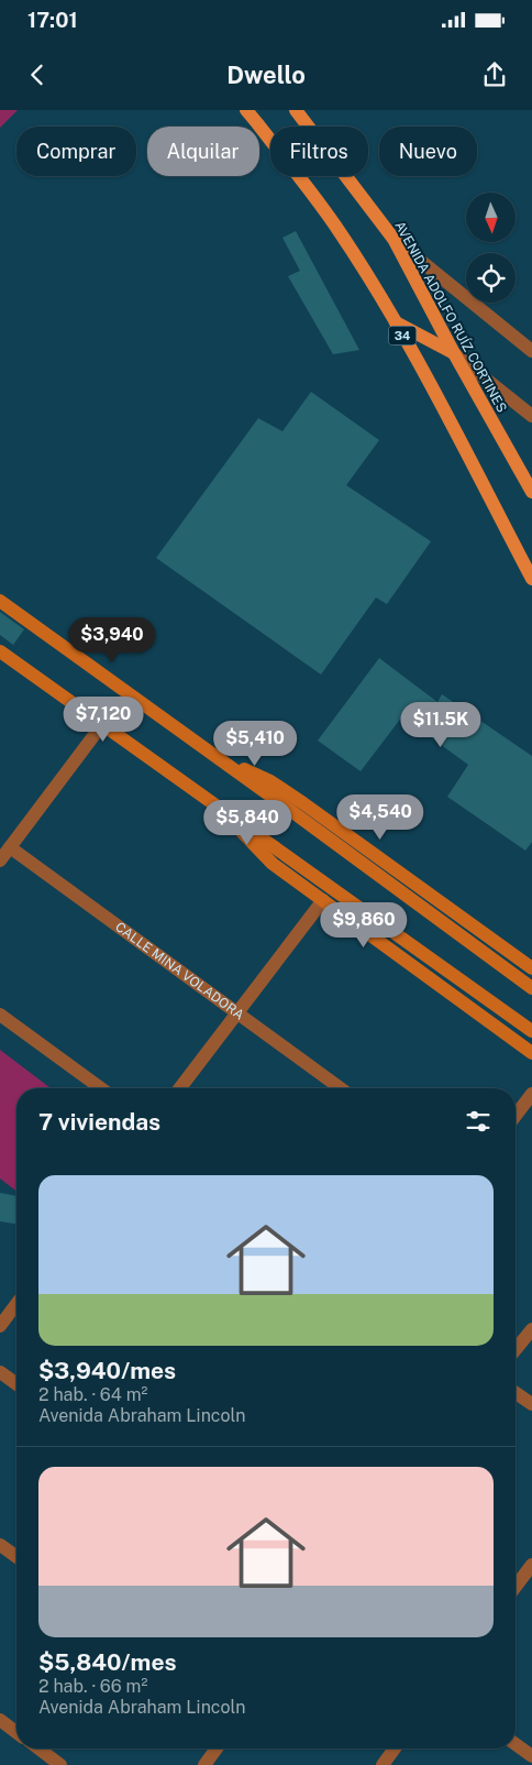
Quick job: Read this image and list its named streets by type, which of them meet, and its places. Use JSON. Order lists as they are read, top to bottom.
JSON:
{
  "streets": {
    "main road": ["AVENIDA ADOLFO RUÍZ CORTINES", "34"],
    "street": ["CALLE MINA VOLADORA"]
  },
  "north": "bottom",
  "page": {
    "status": "17:01",
    "header": "Dwello",
    "chip": [
      "Comprar",
      "Alquilar",
      "Filtros",
      "Nuevo"
    ],
    "price": [
      "$3,940",
      "$7,120",
      "$11.5K",
      "$5,410",
      "$4,540",
      "$5,840",
      "$9,860"
    ],
    "heading": "7 viviendas",
    "list": [
      {
        "name": "$3,940/mes",
        "note": "2 hab. · 64 m² · Avenida Abraham Lincoln"
      },
      {
        "name": "$5,840/mes",
        "note": "2 hab. · 66 m² · Avenida Abraham Lincoln"
      }
    ]
  }
}
